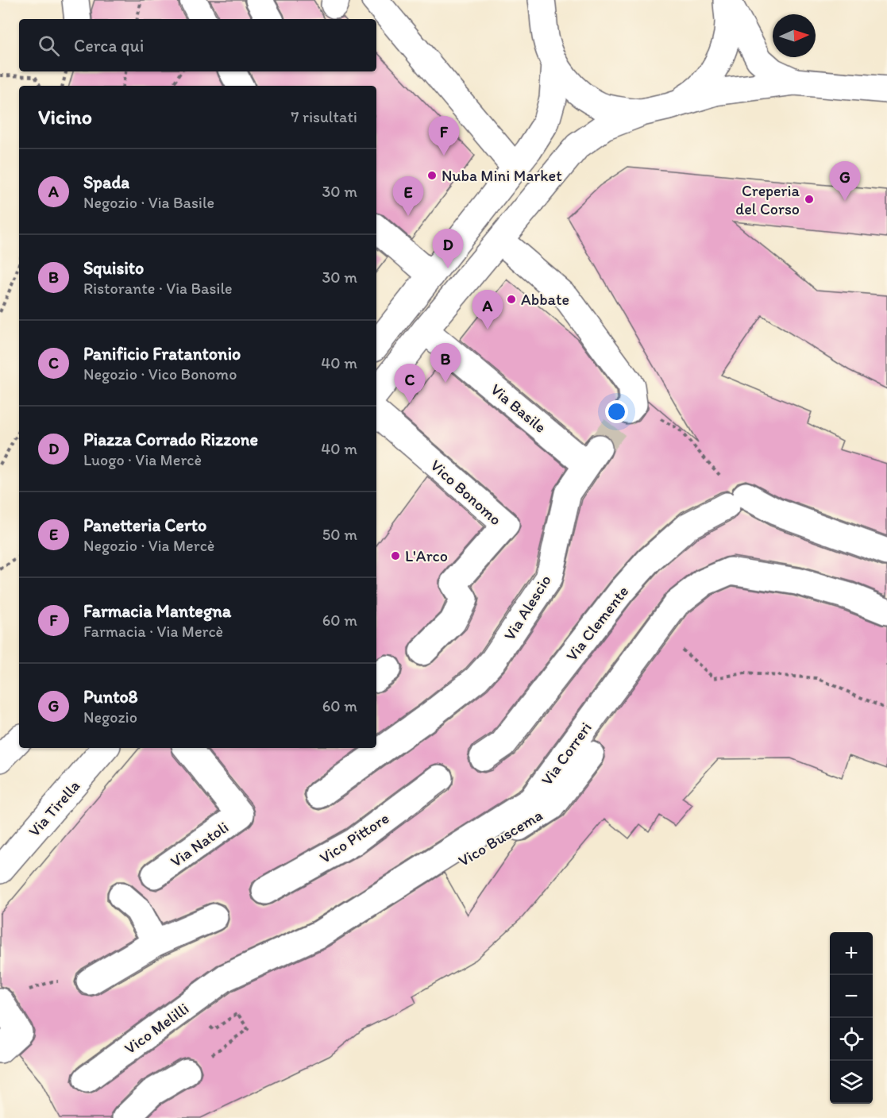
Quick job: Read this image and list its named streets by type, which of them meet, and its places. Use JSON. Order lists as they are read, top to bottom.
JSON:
{
  "streets": {
    "street": [
      "Via Basile",
      "Vico Bonomo",
      "Via Alescio",
      "Via Clemente",
      "Via Correri",
      "Via Tirella",
      "Vico Pittore",
      "Vico Buscema",
      "Via Natoli",
      "Vico Melilli"
    ]
  },
  "crossings": [
    ["Via Basile", "Via Alescio"],
    ["Via Correri", "Vico Buscema"],
    ["Via Correri", "Vico Melilli"]
  ],
  "places": [
    "Nuba Mini Market",
    "Creperia del Corso",
    "Abbate",
    "L'Arco"
  ],
  "north": "right",
  "page": {
    "search": "Cerca qui",
    "heading": ["Vicino", "7 risultati"],
    "pins": [
      "F",
      "G",
      "E",
      "D",
      "A",
      "B",
      "C"
    ],
    "list": [
      {
        "mark": "A",
        "name": "Spada",
        "note": "Negozio · Via Basile",
        "value": "30 m"
      },
      {
        "mark": "B",
        "name": "Squisito",
        "note": "Ristorante · Via Basile",
        "value": "30 m"
      },
      {
        "mark": "C",
        "name": "Panificio Fratantonio",
        "note": "Negozio · Vico Bonomo",
        "value": "40 m"
      },
      {
        "mark": "D",
        "name": "Piazza Corrado Rizzone",
        "note": "Luogo · Via Mercè",
        "value": "40 m"
      },
      {
        "mark": "E",
        "name": "Panetteria Certo",
        "note": "Negozio · Via Mercè",
        "value": "50 m"
      },
      {
        "mark": "F",
        "name": "Farmacia Mantegna",
        "note": "Farmacia · Via Mercè",
        "value": "60 m"
      },
      {
        "mark": "G",
        "name": "Punto8",
        "note": "Negozio",
        "value": "60 m"
      }
    ],
    "map_buttons": ["+", "−"]
  }
}
